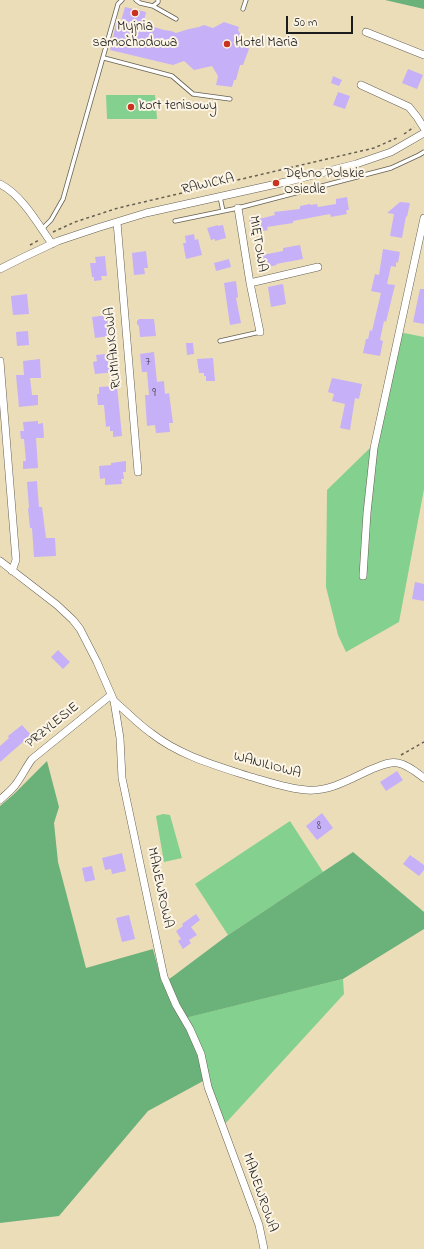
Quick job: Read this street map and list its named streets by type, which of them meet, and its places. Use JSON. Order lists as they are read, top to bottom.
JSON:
{
  "streets": {
    "street": [
      "RAWICKA",
      "MIĘTOWA",
      "RUMIANKOWA",
      "PRZYLESIE",
      "WANILIOWA",
      "MANEWROWA"
    ]
  },
  "crossings": [
    ["RAWICKA", "RUMIANKOWA"],
    ["PRZYLESIE", "WANILIOWA"],
    ["PRZYLESIE", "MANEWROWA"],
    ["WANILIOWA", "MANEWROWA"]
  ],
  "places": [
    "Myjnia samochodowa",
    "Hotel Maria",
    "kort tenisowy",
    "Dębno Polskie Osiedle"
  ],
  "house_numbers": ["7", "9", "8"],
  "scale_bar": "50 m"
}
